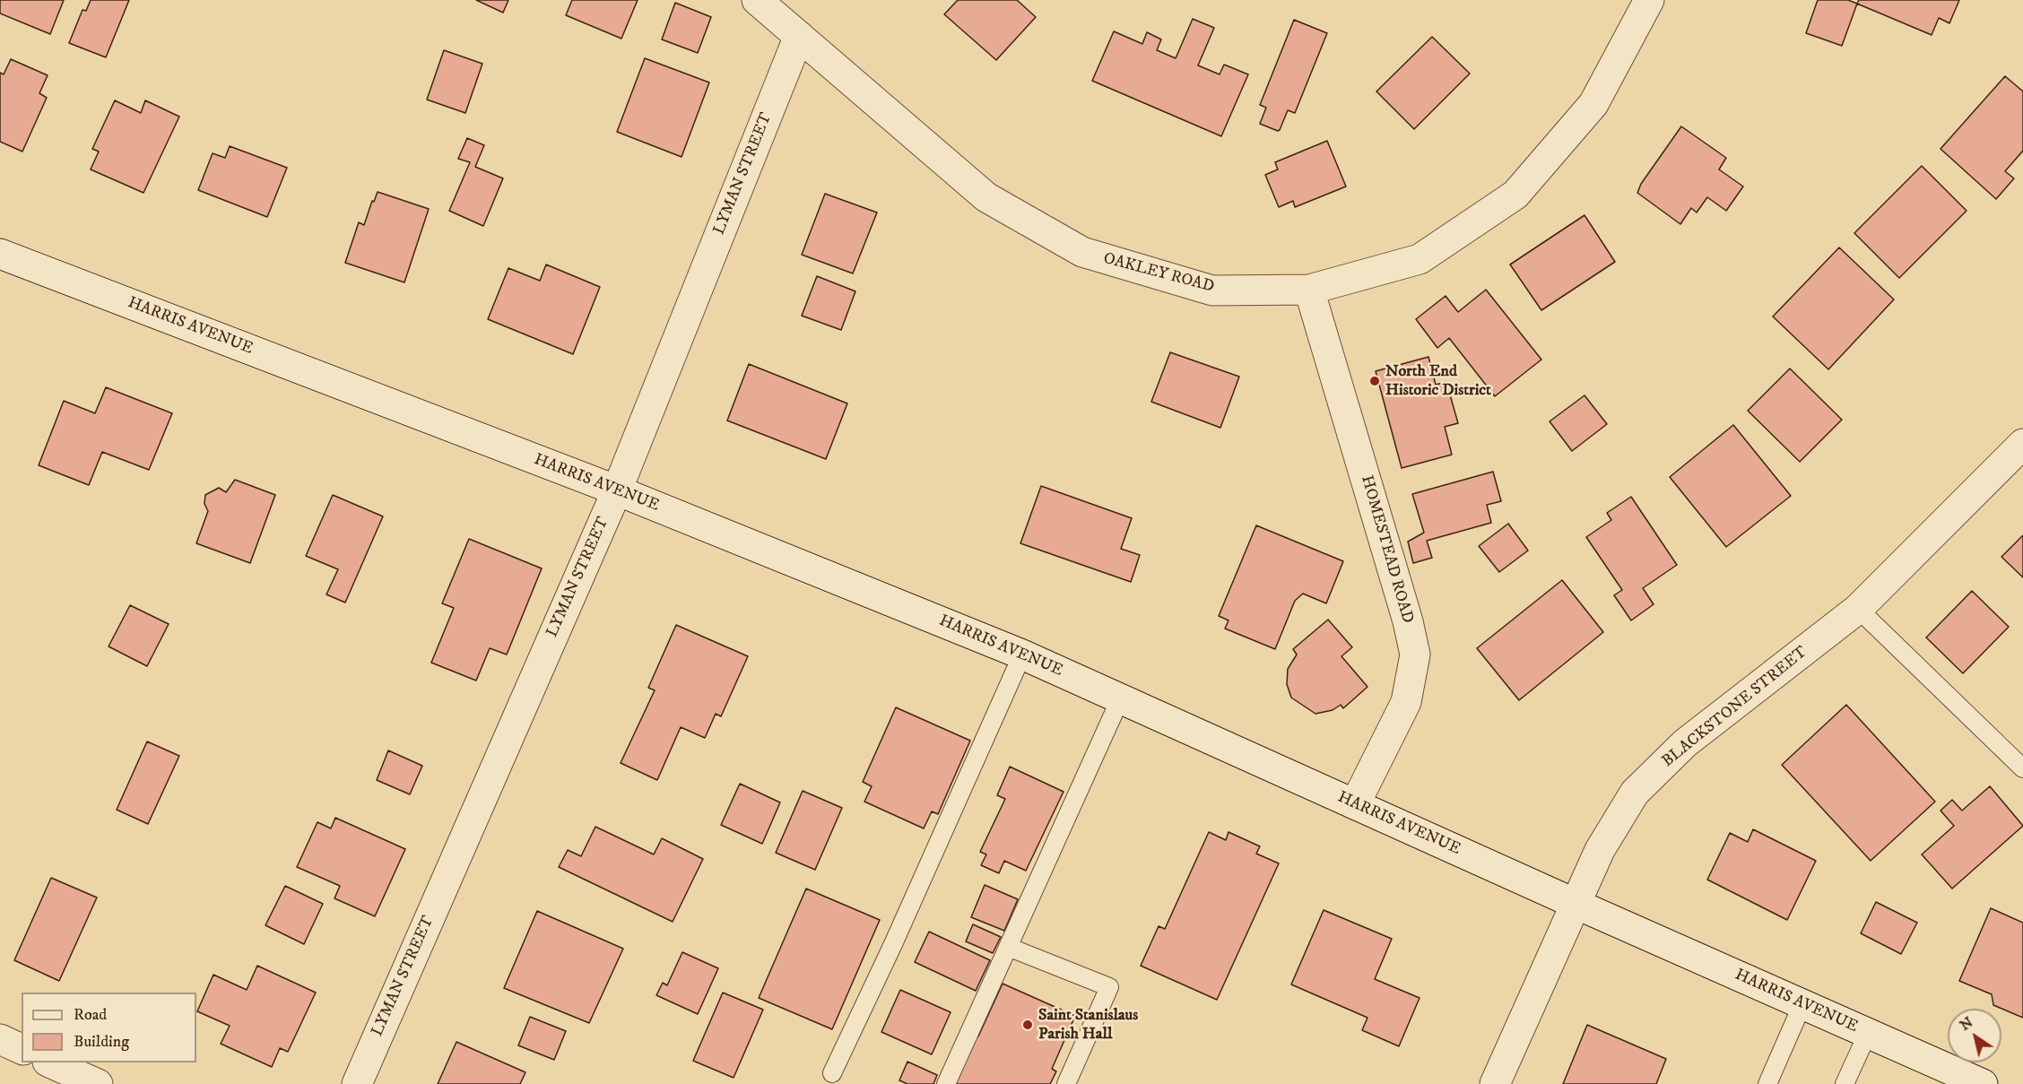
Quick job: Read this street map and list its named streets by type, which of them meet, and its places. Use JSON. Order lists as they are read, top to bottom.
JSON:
{
  "streets": {
    "street": [
      "LYMAN STREET",
      "OAKLEY ROAD",
      "HARRIS AVENUE",
      "HOMESTEAD ROAD",
      "BLACKSTONE STREET"
    ]
  },
  "crossings": [
    ["LYMAN STREET", "OAKLEY ROAD"],
    ["LYMAN STREET", "HARRIS AVENUE"],
    ["OAKLEY ROAD", "HOMESTEAD ROAD"],
    ["HARRIS AVENUE", "HOMESTEAD ROAD"],
    ["HARRIS AVENUE", "BLACKSTONE STREET"]
  ],
  "places": ["North End Historic District", "Saint Stanislaus Parish Hall"],
  "legend": ["Road", "Building"],
  "north": "top left"
}
